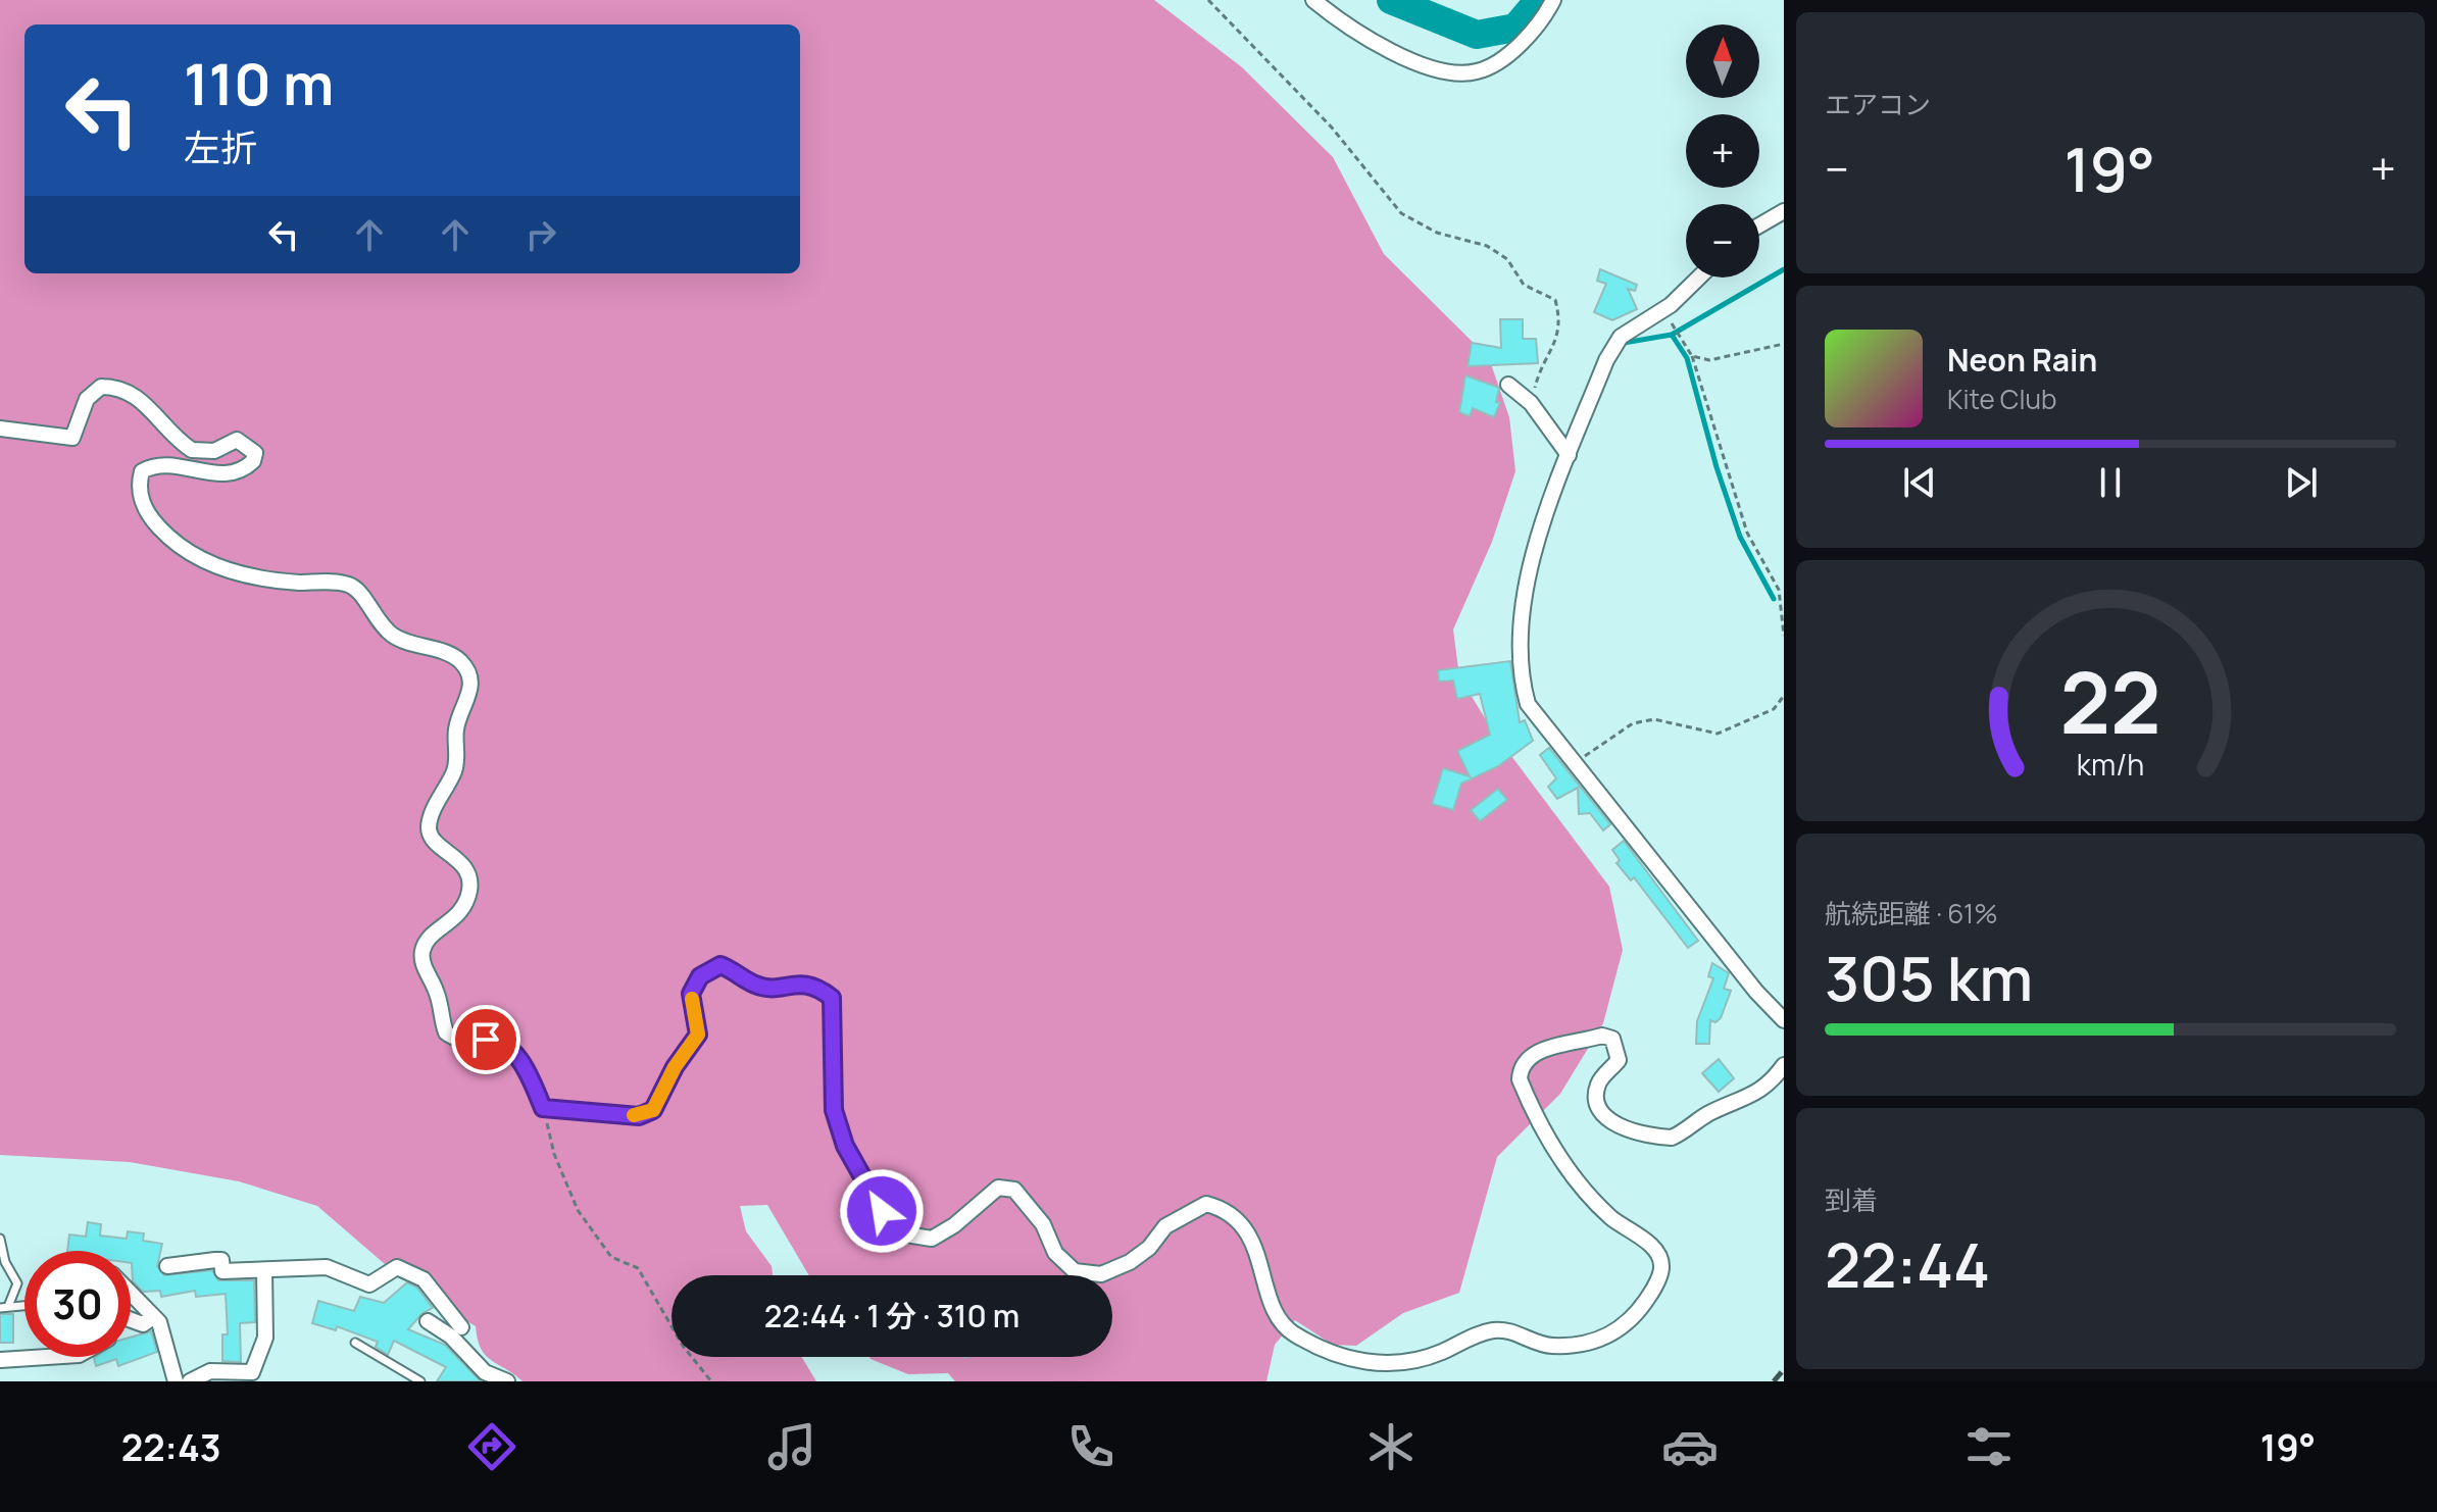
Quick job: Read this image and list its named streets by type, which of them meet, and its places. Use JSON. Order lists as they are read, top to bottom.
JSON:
{
  "north": "top",
  "page": {
    "tile": [
      "エアコン",
      ["航続距離 · 61%", "305 km"],
      ["到着", "22:44"]
    ],
    "map_buttons": ["+", "−"],
    "turn": ["110 m", "左折"],
    "heat": ["−", "19°", "+"],
    "song": ["Neon Rain", "Kite Club"],
    "limit": "30",
    "trip": "22:44 · 1 分 · 310 m",
    "tabs": ["22:43", "19°"],
    "gauge": ["22", "km/h"]
  }
}
